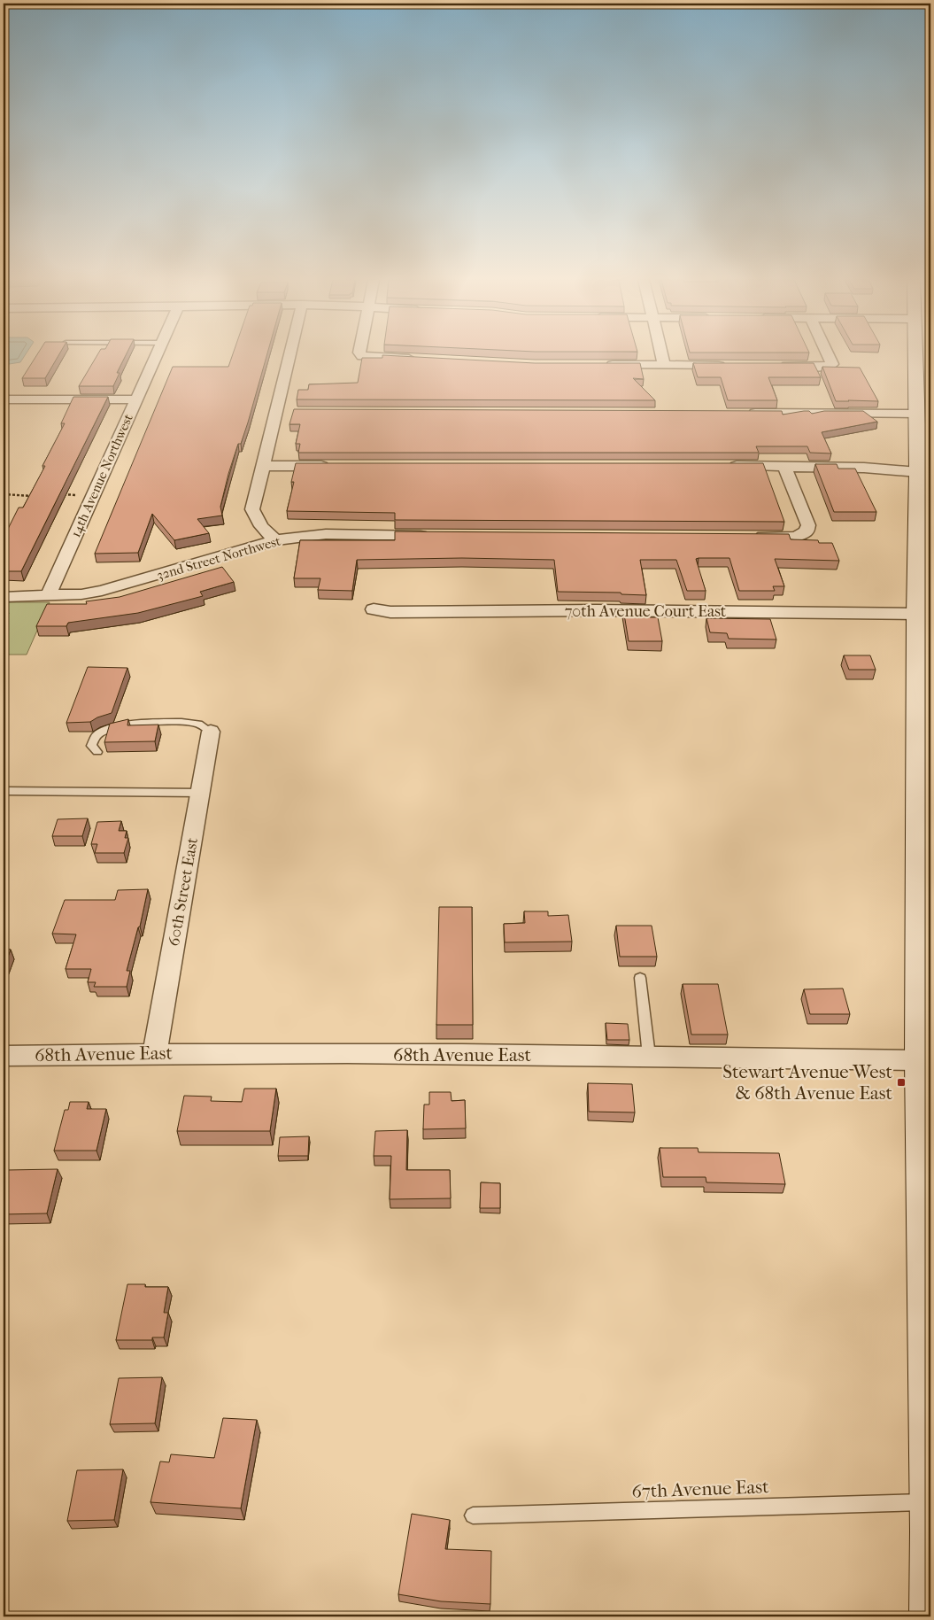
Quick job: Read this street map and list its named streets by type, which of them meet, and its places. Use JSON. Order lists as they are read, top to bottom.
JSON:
{
  "streets": {
    "street": [
      "14th Avenue Northwest",
      "32nd Street Northwest",
      "70th Avenue Court East",
      "60th Street East",
      "68th Avenue East"
    ],
    "lane": ["67th Avenue East"]
  },
  "crossings": [
    ["14th Avenue Northwest", "32nd Street Northwest"],
    ["60th Street East", "68th Avenue East"]
  ],
  "places": {
    "transit": ["Stewart Avenue West & 68th Avenue East"]
  }
}
